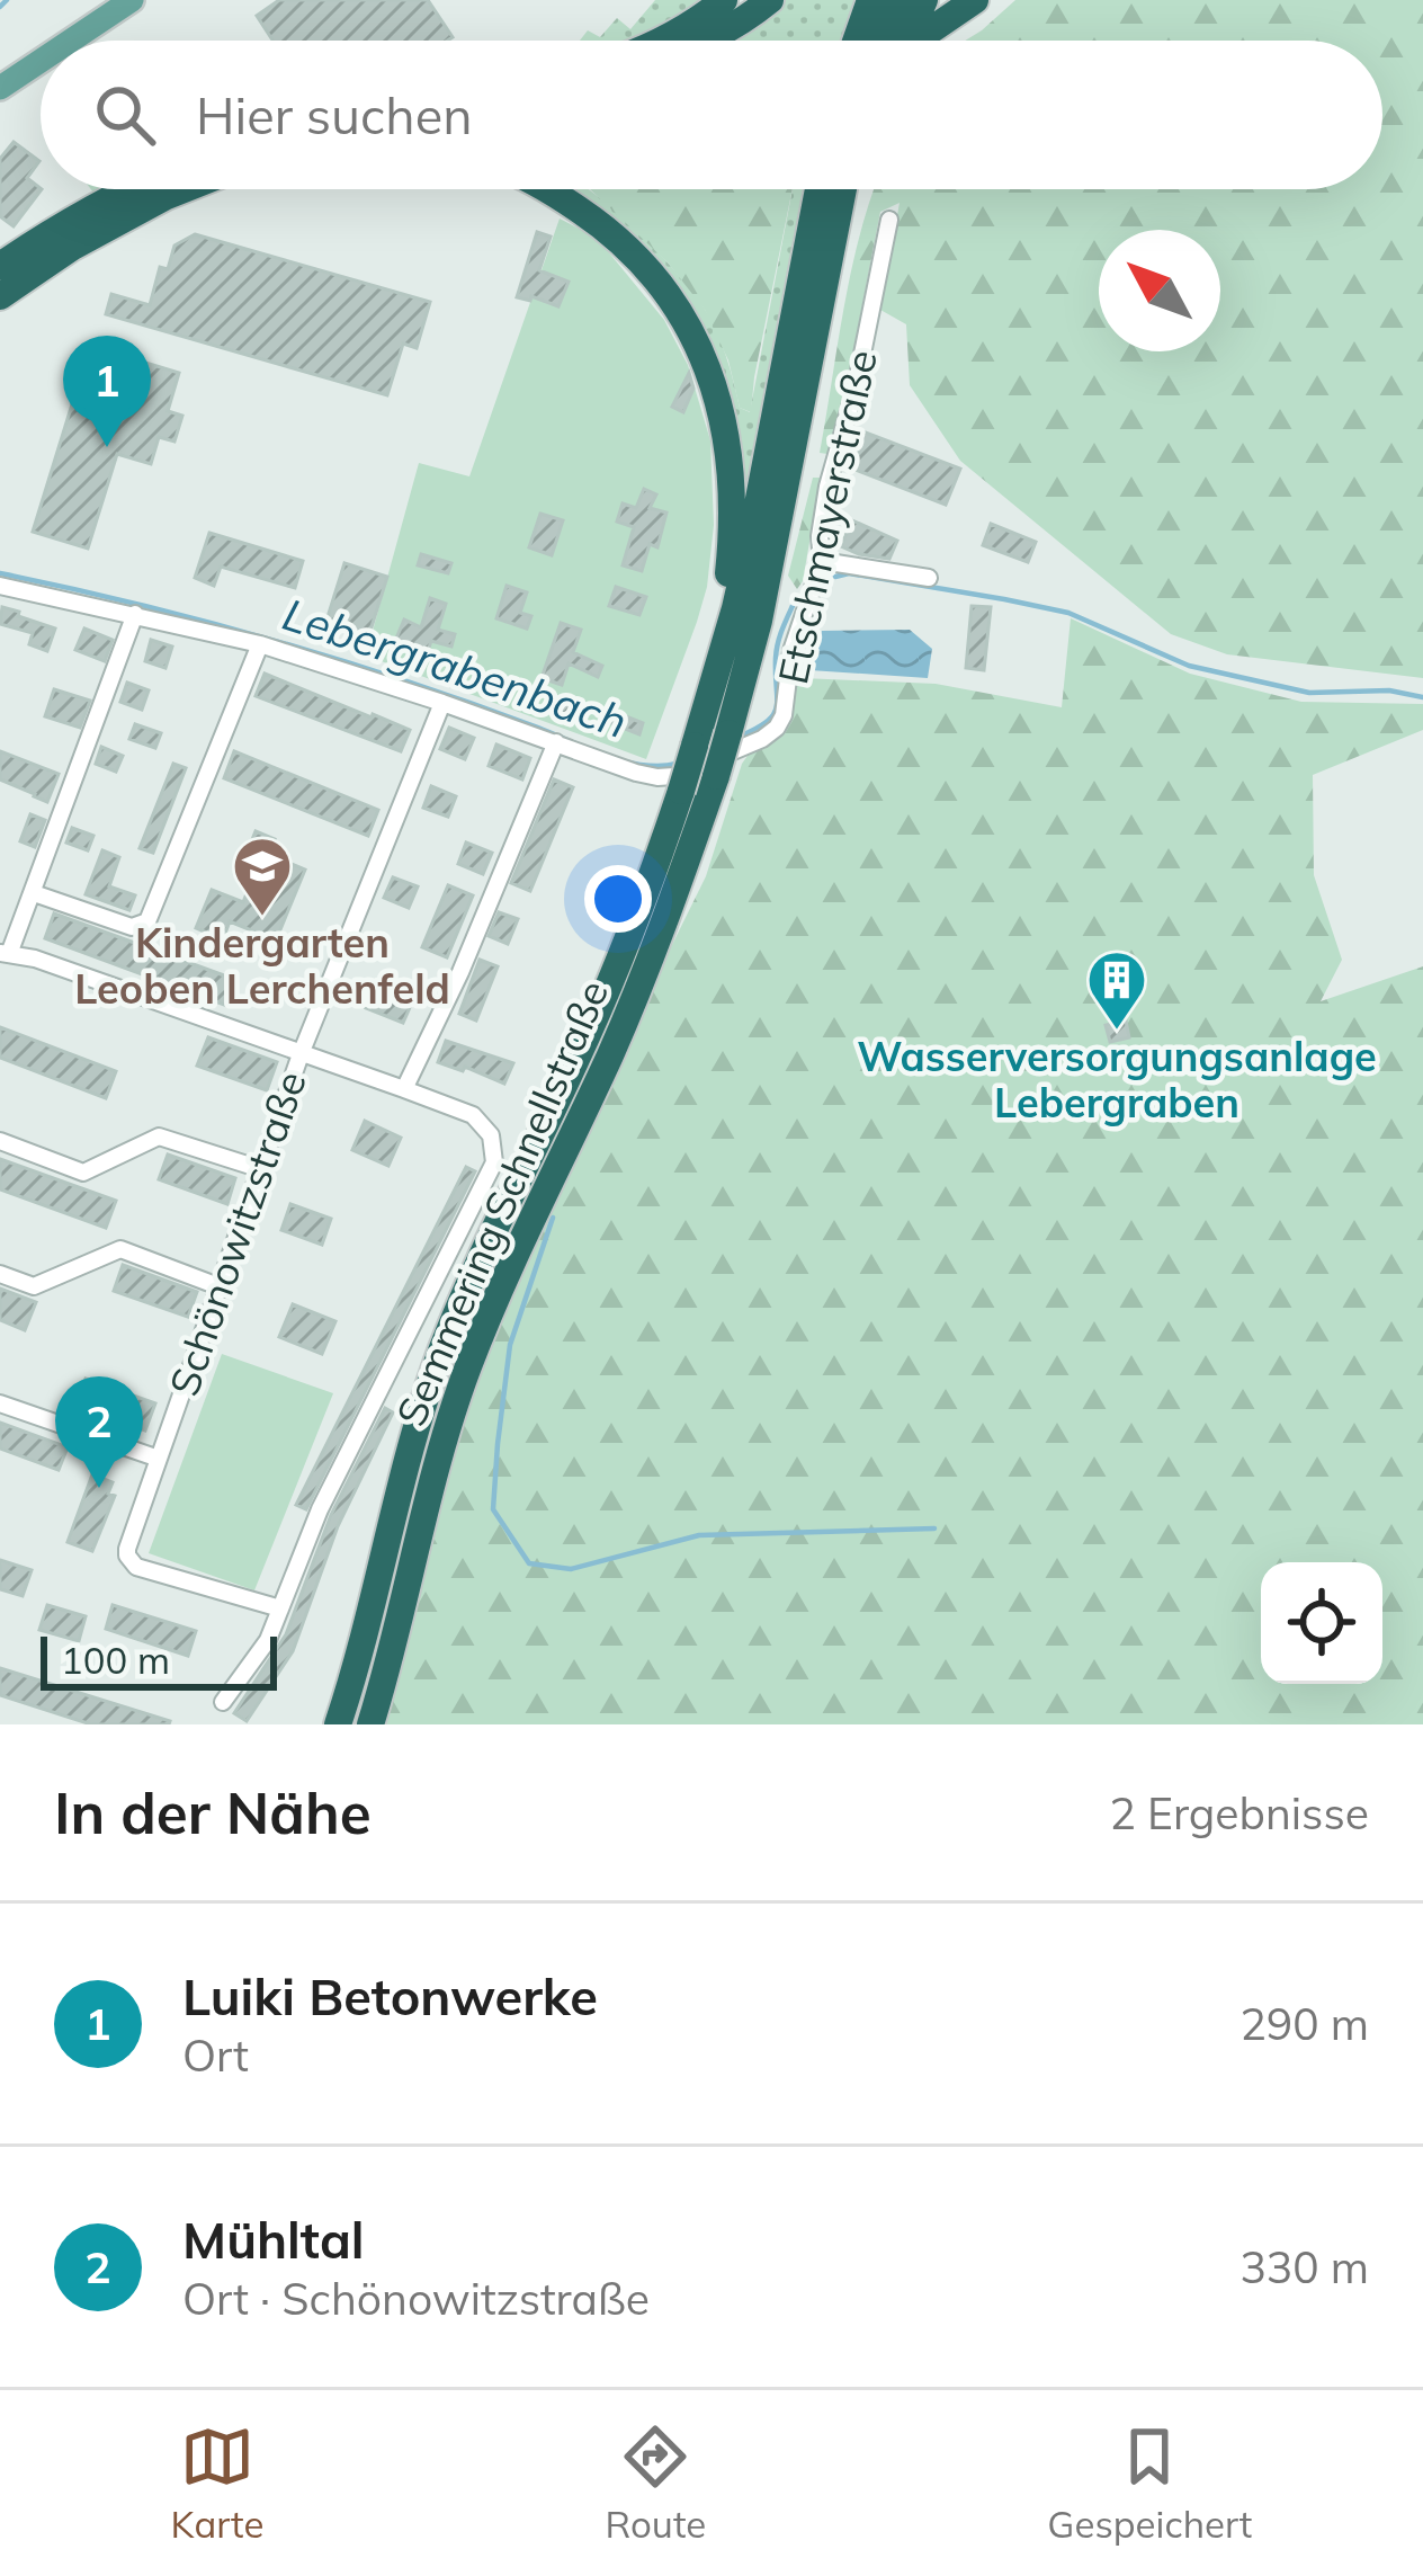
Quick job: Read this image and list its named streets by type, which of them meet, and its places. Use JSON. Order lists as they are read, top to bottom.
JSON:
{
  "streets": {
    "highway": ["Semmering Schnellstraße"],
    "street": ["Etschmayerstraße", "Schönowitzstraße"]
  },
  "crossings": [
    ["Etschmayerstraße", "Schönowitzstraße"]
  ],
  "water": ["Lebergrabenbach"],
  "places": {
    "school or university": ["Kindergarten Leoben Lerchenfeld"],
    "building": ["Wasserversorgungsanlage Lebergraben"]
  },
  "scale_bar": "100 m",
  "north": "top left",
  "page": {
    "search": "Hier suchen",
    "pins": ["1", "2"],
    "scale": "100 m",
    "heading": ["In der Nähe", "2 Ergebnisse"],
    "list": [
      {
        "mark": "1",
        "name": "Luiki Betonwerke",
        "note": "Ort",
        "value": "290 m"
      },
      {
        "mark": "2",
        "name": "Mühltal",
        "note": "Ort · Schönowitzstraße",
        "value": "330 m"
      }
    ],
    "nav": ["Karte", "Route", "Gespeichert"]
  }
}
